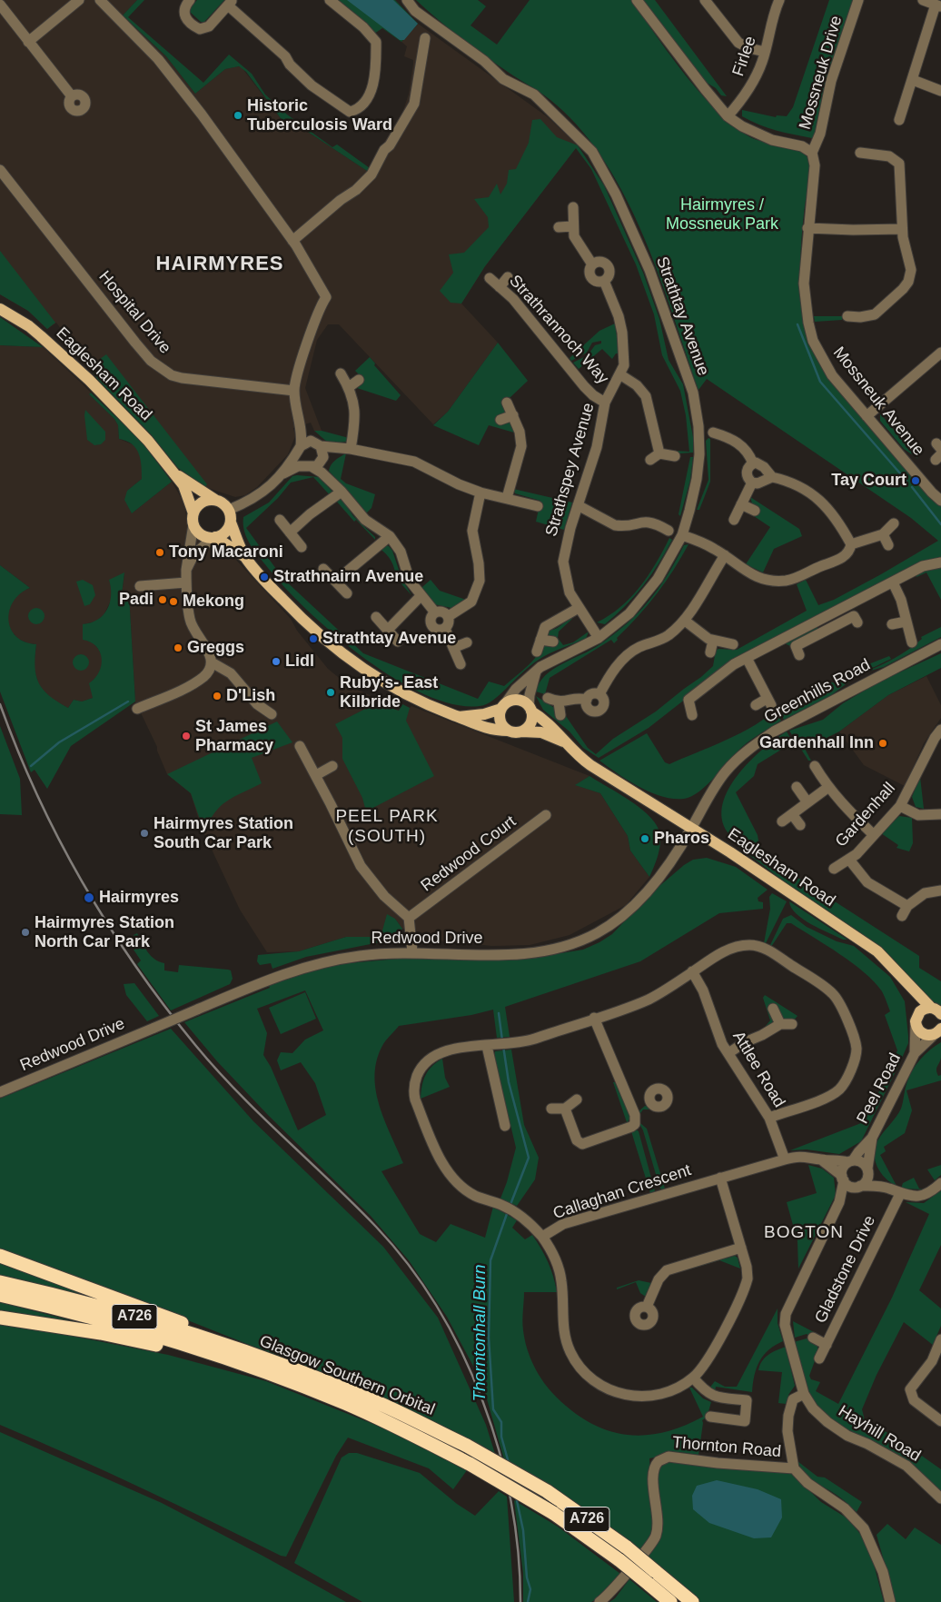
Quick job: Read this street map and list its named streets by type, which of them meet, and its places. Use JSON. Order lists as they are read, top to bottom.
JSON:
{
  "streets": {
    "highway": ["A726", "Glasgow Southern Orbital"],
    "main road": ["Eaglesham Road"],
    "street": [
      "Firlee",
      "Mossneuk Drive",
      "Hospital Drive",
      "Strathtay Avenue",
      "Strathrannoch Way",
      "Mossneuk Avenue",
      "Strathspey Avenue",
      "Greenhills Road",
      "Gardenhall",
      "Redwood Court",
      "Redwood Drive",
      "Attlee Road",
      "Peel Road",
      "Callaghan Crescent",
      "Gladstone Drive",
      "Hayhill Road",
      "Thornton Road"
    ]
  },
  "crossings": [
    ["Mossneuk Drive", "Mossneuk Avenue"],
    ["Strathtay Avenue", "Eaglesham Road"],
    ["Strathtay Avenue", "Strathspey Avenue"],
    ["Strathrannoch Way", "Strathspey Avenue"],
    ["Eaglesham Road", "Greenhills Road"],
    ["Eaglesham Road", "Redwood Drive"],
    ["Greenhills Road", "Redwood Drive"],
    ["Attlee Road", "Callaghan Crescent"],
    ["A726", "Glasgow Southern Orbital"]
  ],
  "districts": ["HAIRMYRES", "PEEL PARK (SOUTH)", "BOGTON"],
  "water": ["Thorntonhall Burn"],
  "parks": ["Hairmyres / Mossneuk Park"],
  "places": [
    "Historic Tuberculosis Ward",
    "Tay Court",
    "Tony Macaroni",
    "Strathnairn Avenue",
    "Padi",
    "Mekong",
    "Strathtay Avenue",
    "Greggs",
    "Lidl",
    "Ruby's- East Kilbride",
    "D'Lish",
    "St James Pharmacy",
    "Gardenhall Inn",
    "Hairmyres Station South Car Park",
    "Pharos",
    "Hairmyres",
    "Hairmyres Station North Car Park"
  ]
}
